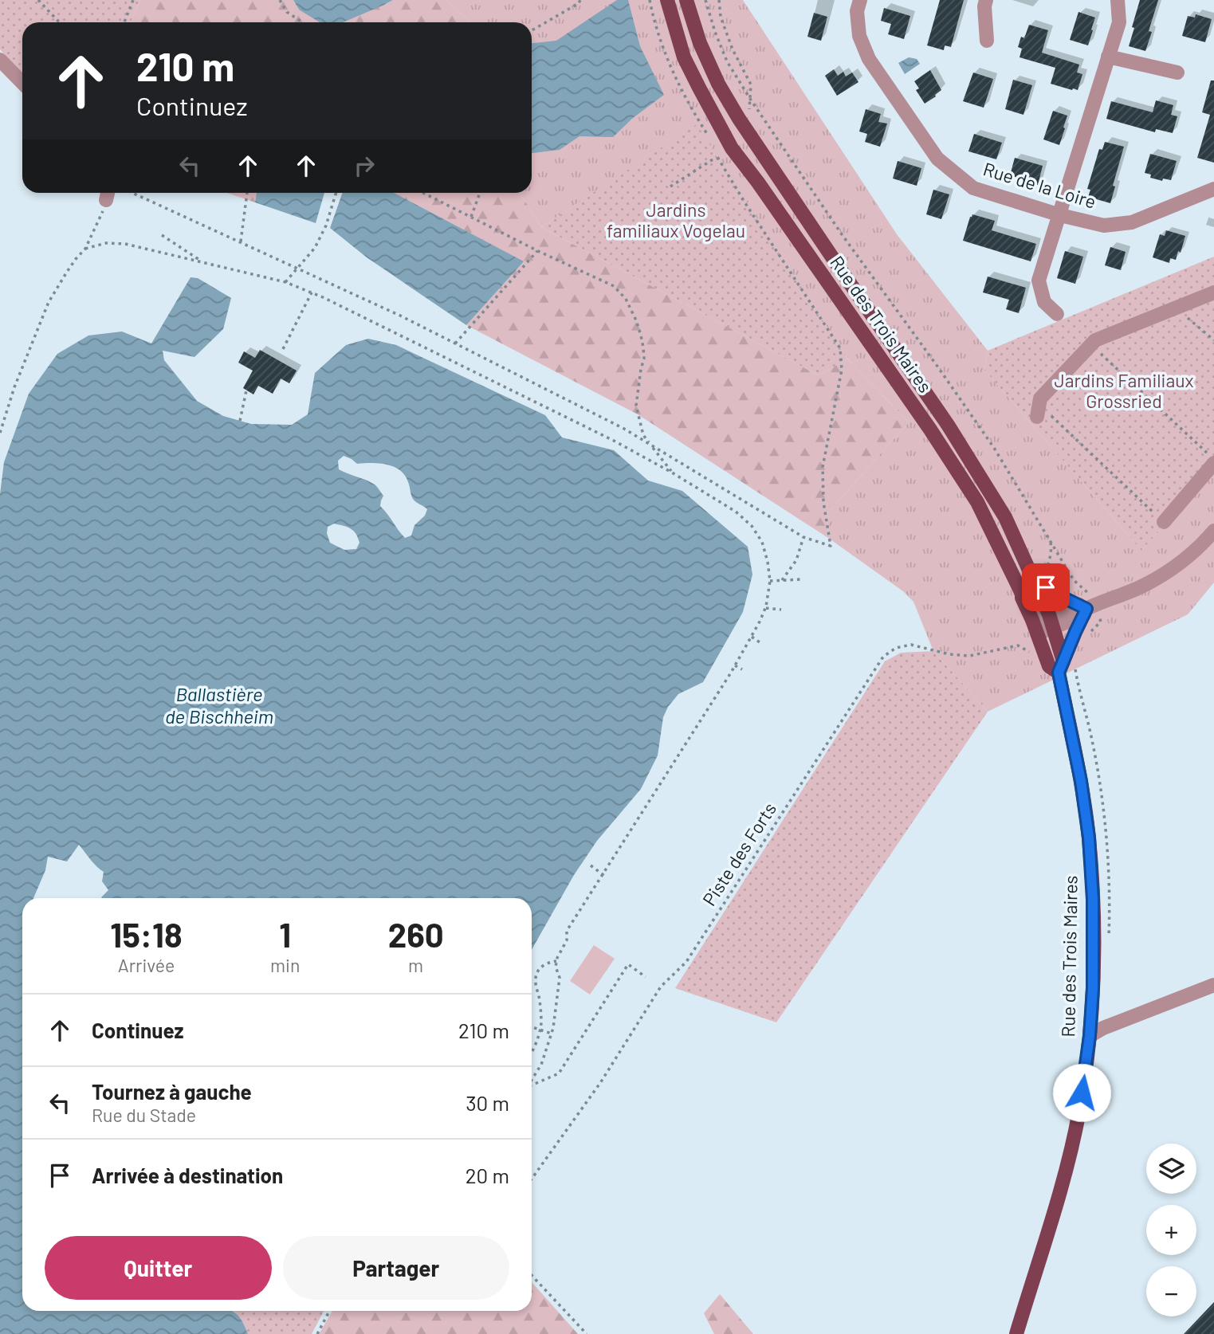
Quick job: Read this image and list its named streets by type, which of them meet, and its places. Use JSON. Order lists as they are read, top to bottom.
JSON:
{
  "streets": {
    "main road": ["Rue des Trois Maires"],
    "street": ["Rue de la Loire"],
    "path": ["Piste des Forts"]
  },
  "water": ["Ballastière de Bischheim"],
  "parks": ["Jardins familiaux Vogelau", "Jardins Familiaux Grossried"],
  "page": {
    "turn": ["210 m", "Continuez"],
    "eta": [
      "15:18",
      "Arrivée",
      "1",
      "min",
      "260",
      "m"
    ],
    "list": [
      {
        "name": "Continuez",
        "value": "210 m"
      },
      {
        "name": "Tournez à gauche",
        "note": "Rue du Stade",
        "value": "30 m"
      },
      {
        "name": "Arrivée à destination",
        "value": "20 m"
      }
    ],
    "map_buttons": ["+", "−"],
    "buttons": ["Quitter", "Partager"]
  }
}
